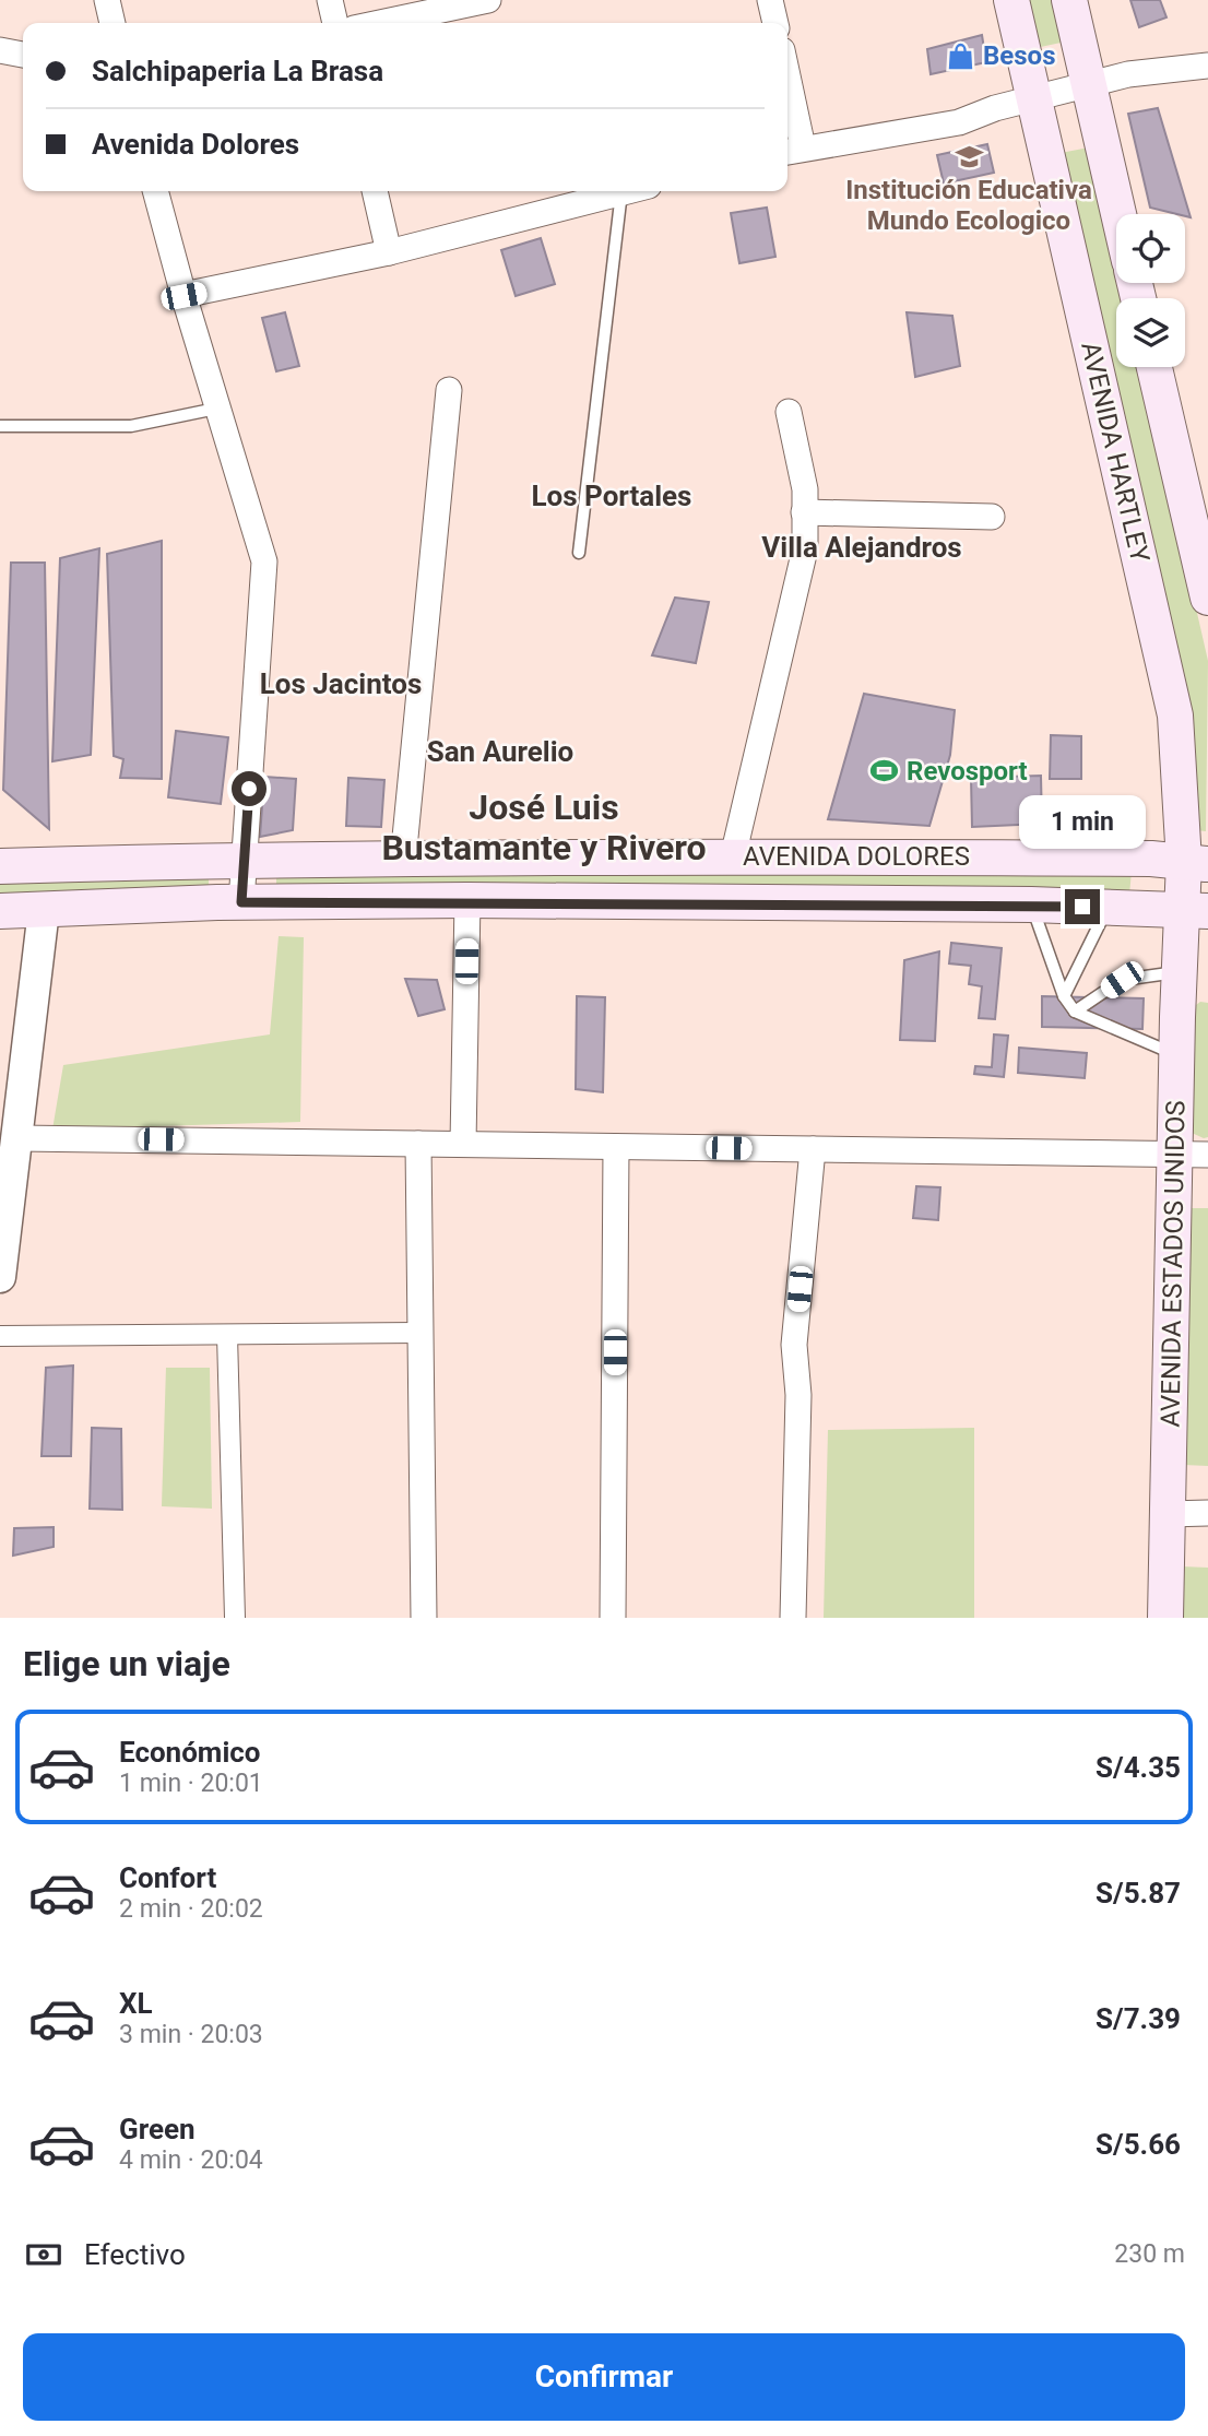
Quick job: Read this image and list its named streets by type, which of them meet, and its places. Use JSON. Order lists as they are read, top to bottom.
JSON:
{
  "streets": {
    "main road": ["AVENIDA HARTLEY", "AVENIDA DOLORES", "AVENIDA ESTADOS UNIDOS"]
  },
  "crossings": [
    ["AVENIDA HARTLEY", "AVENIDA DOLORES"],
    ["AVENIDA HARTLEY", "AVENIDA ESTADOS UNIDOS"],
    ["AVENIDA DOLORES", "AVENIDA ESTADOS UNIDOS"]
  ],
  "districts": [
    "Los Portales",
    "Villa Alejandros",
    "Los Jacintos",
    "San Aurelio",
    "José Luis Bustamante y Rivero"
  ],
  "places": {
    "shop": ["Besos"],
    "school or university": ["Institución Educativa Mundo Ecologico"],
    "sports": ["Revosport"]
  },
  "page": {
    "banner": ["Salchipaperia La Brasa", "Avenida Dolores"],
    "bubble": "1 min",
    "heading": "Elige un viaje",
    "list": [
      {
        "name": "Económico",
        "note": "1 min · 20:01",
        "value": "S/4.35"
      },
      {
        "name": "Confort",
        "note": "2 min · 20:02",
        "value": "S/5.87"
      },
      {
        "name": "XL",
        "note": "3 min · 20:03",
        "value": "S/7.39"
      },
      {
        "name": "Green",
        "note": "4 min · 20:04",
        "value": "S/5.66"
      }
    ],
    "pay": ["Efectivo", "230 m"],
    "buttons": "Confirmar"
  }
}
